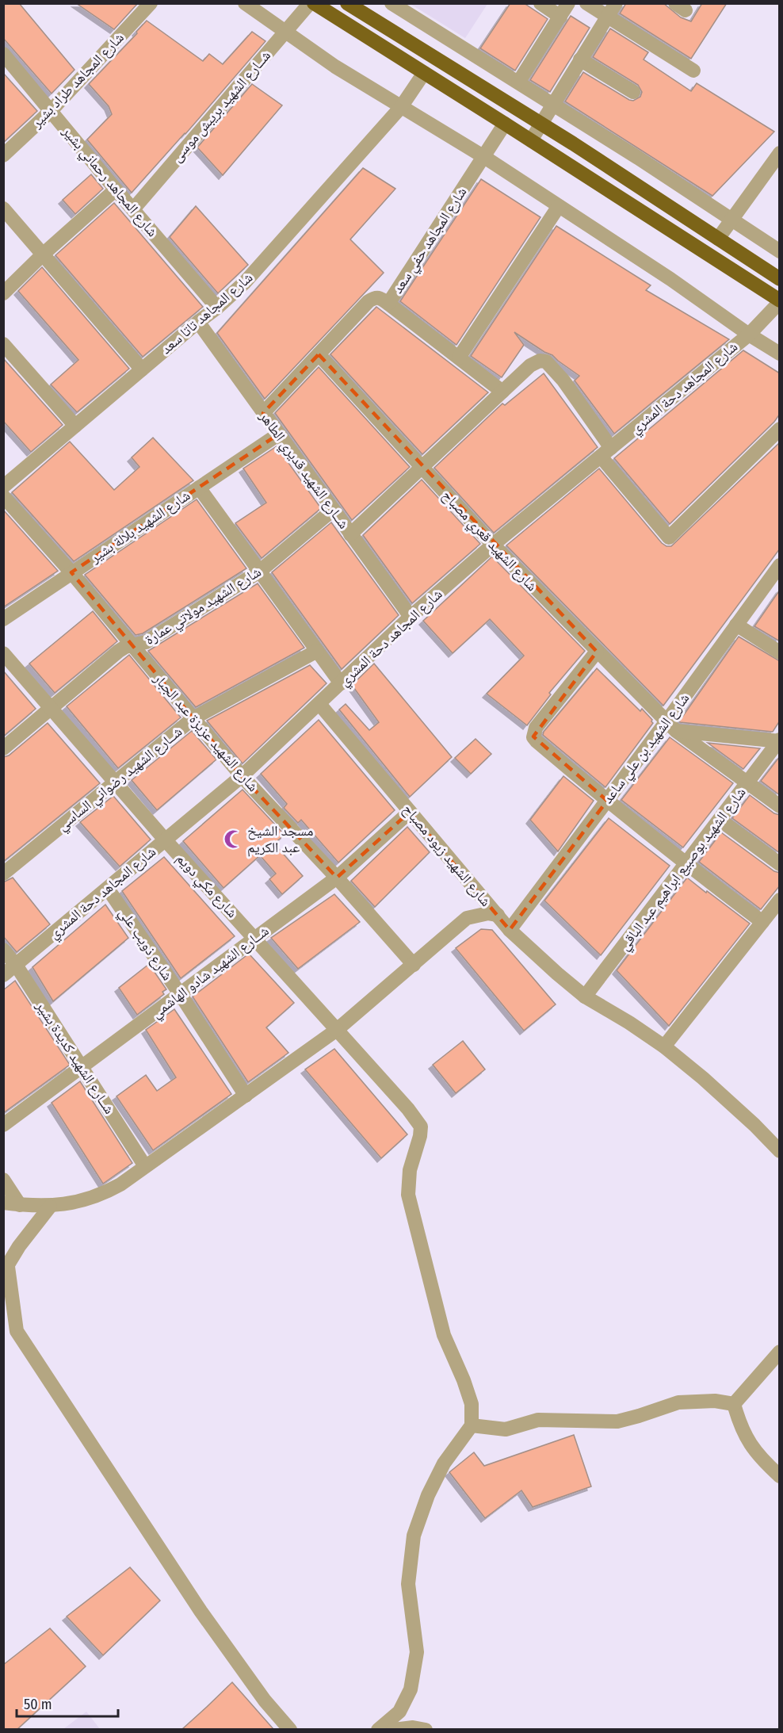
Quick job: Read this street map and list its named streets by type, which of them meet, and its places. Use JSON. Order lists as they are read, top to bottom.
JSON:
{
  "streets": {
    "street": [
      "شارع المجاهد طراد بشير",
      "شــارع الشهيد بريبش موسى",
      "شارع المجاهد رحماني بشير",
      "شارع المجاهد حفي سعد",
      "شارع المجاهد تاتا سعد",
      "شارع المجاهد دحة المشري",
      "شــارع الشهيد قديري الطاهر",
      "شارع الشهيد بلالة بشير",
      "شارع الشهيد قعري مصباح",
      "شارع الشهيد مولاتي عمارة",
      "شارع الشهيد عزيزة عبد الجبار",
      "شارع الشهيد بن علي ساعد",
      "شــارع الشهيد رضواني الساسي",
      "شارع الشهيد زيود مصباح",
      "شارع الشهيد بوصبيع ابراهيم عبد الباقي",
      "شارع مكي دويم",
      "شارع ذويب علي",
      "شــارع الشهيد شادو الهاشمي",
      "شــارع الشهيد كديدة بشير"
    ]
  },
  "crossings": [
    ["شارع المجاهد طراد بشير", "شارع المجاهد رحماني بشير"],
    ["شــارع الشهيد بريبش موسى", "شارع المجاهد رحماني بشير"],
    ["شارع المجاهد رحماني بشير", "شارع المجاهد تاتا سعد"],
    ["شارع المجاهد حفي سعد", "شــارع الشهيد قديري الطاهر"],
    ["شارع المجاهد حفي سعد", "شارع الشهيد قعري مصباح"],
    ["شارع المجاهد تاتا سعد", "شــارع الشهيد قديري الطاهر"],
    ["شارع المجاهد دحة المشري", "شــارع الشهيد قديري الطاهر"],
    ["شارع المجاهد دحة المشري", "شارع الشهيد قعري مصباح"],
    ["شارع المجاهد دحة المشري", "شارع الشهيد عزيزة عبد الجبار"],
    ["شارع المجاهد دحة المشري", "شارع الشهيد زيود مصباح"],
    ["شارع المجاهد دحة المشري", "شارع مكي دويم"],
    ["شارع المجاهد دحة المشري", "شارع ذويب علي"],
    ["شارع المجاهد دحة المشري", "شــارع الشهيد كديدة بشير"],
    ["شــارع الشهيد قديري الطاهر", "شارع الشهيد بلالة بشير"],
    ["شــارع الشهيد قديري الطاهر", "شارع الشهيد مولاتي عمارة"],
    ["شارع الشهيد بلالة بشير", "شارع الشهيد عزيزة عبد الجبار"],
    ["شارع الشهيد قعري مصباح", "شارع الشهيد بن علي ساعد"],
    ["شارع الشهيد قعري مصباح", "شارع الشهيد بوصبيع ابراهيم عبد الباقي"],
    ["شارع الشهيد مولاتي عمارة", "شارع الشهيد عزيزة عبد الجبار"],
    ["شارع الشهيد مولاتي عمارة", "شارع مكي دويم"],
    ["شارع الشهيد عزيزة عبد الجبار", "شــارع الشهيد رضواني الساسي"],
    ["شارع الشهيد عزيزة عبد الجبار", "شــارع الشهيد شادو الهاشمي"],
    ["شارع الشهيد بن علي ساعد", "شارع الشهيد زيود مصباح"],
    ["شــارع الشهيد رضواني الساسي", "شارع مكي دويم"],
    ["شارع الشهيد زيود مصباح", "شارع الشهيد بوصبيع ابراهيم عبد الباقي"],
    ["شارع الشهيد زيود مصباح", "شــارع الشهيد شادو الهاشمي"],
    ["شارع مكي دويم", "شــارع الشهيد شادو الهاشمي"],
    ["شارع ذويب علي", "شــارع الشهيد شادو الهاشمي"],
    ["شــارع الشهيد شادو الهاشمي", "شــارع الشهيد كديدة بشير"]
  ],
  "places": {
    "mosque": ["مسجد الشيخ عبد الكريم"]
  },
  "scale_bar": "50 m"
}
